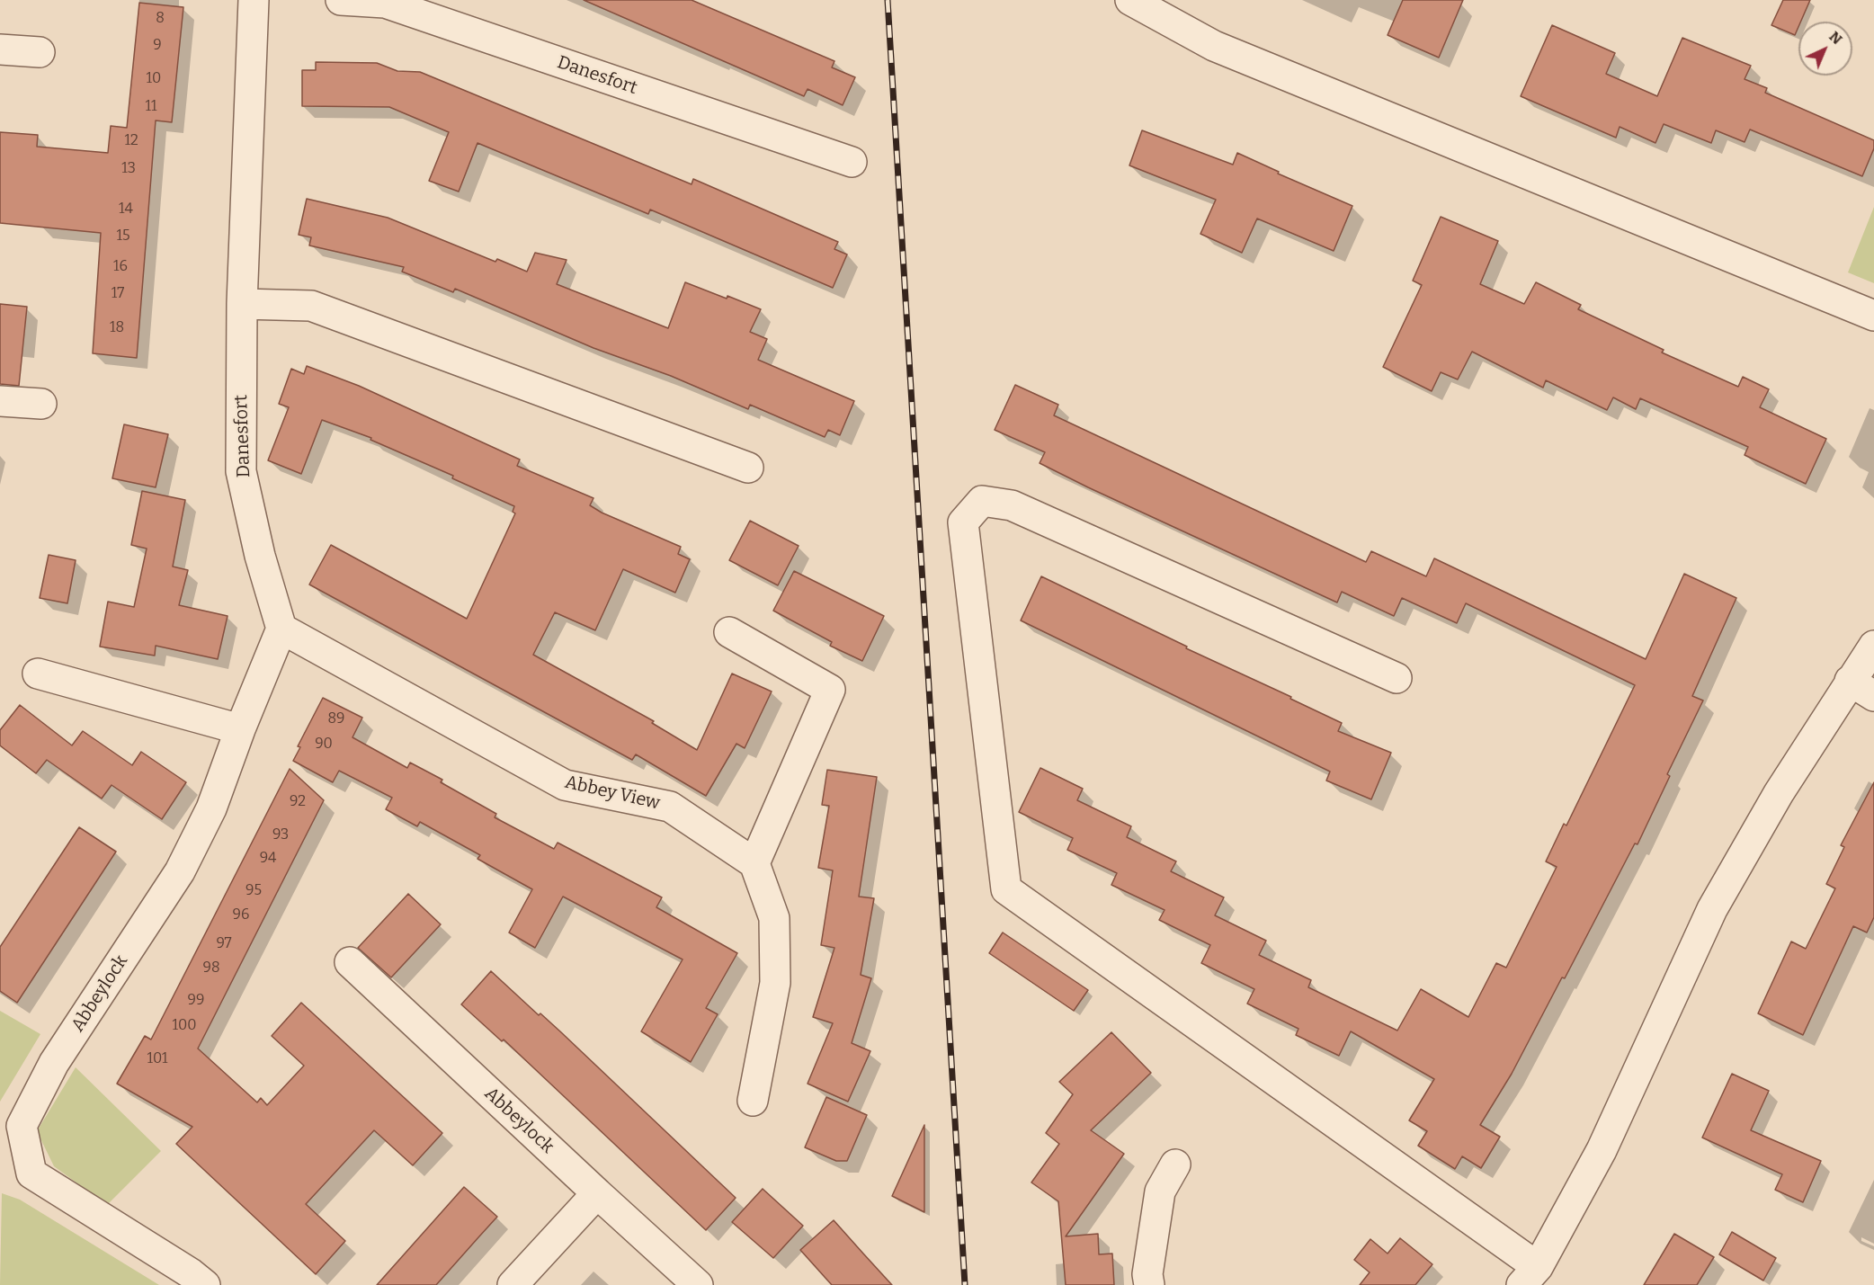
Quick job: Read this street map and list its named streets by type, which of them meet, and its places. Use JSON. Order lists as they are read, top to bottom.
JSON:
{
  "streets": {
    "street": ["Danesfort", "Abbey View", "Abbeylock"]
  },
  "crossings": [
    ["Danesfort", "Abbey View"],
    ["Danesfort", "Abbeylock"],
    ["Abbey View", "Abbeylock"]
  ],
  "house_numbers": [
    "8",
    "9",
    "10",
    "11",
    "12",
    "13",
    "14",
    "15",
    "16",
    "17",
    "18",
    "89",
    "90",
    "92",
    "93",
    "94",
    "95",
    "96",
    "97",
    "98",
    "99",
    "100",
    "101"
  ],
  "north": "top right"
}
